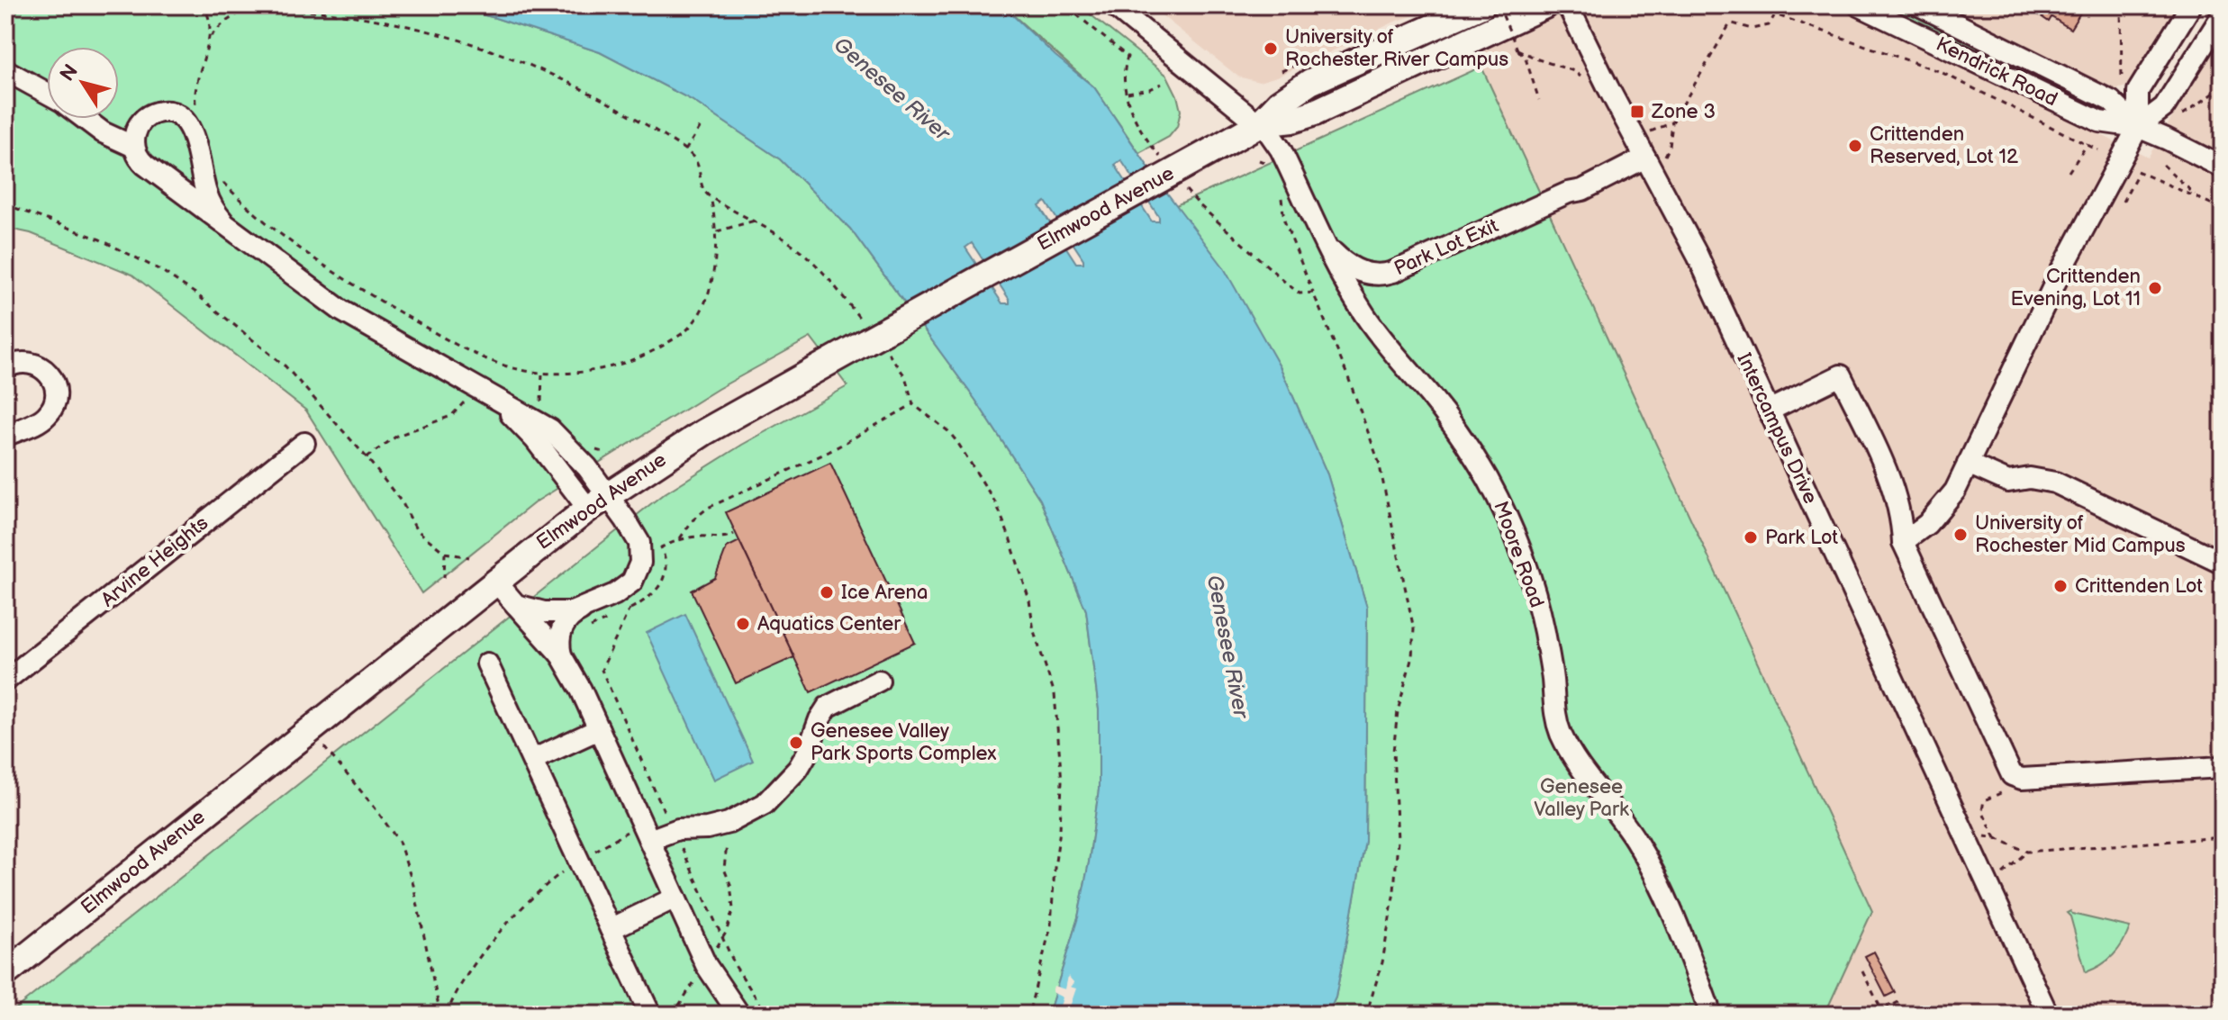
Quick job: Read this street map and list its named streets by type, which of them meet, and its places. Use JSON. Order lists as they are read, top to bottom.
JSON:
{
  "streets": {
    "main road": ["Elmwood Avenue"],
    "street": [
      "Kendrick Road",
      "Park Lot Exit",
      "Intercampus Drive",
      "Moore Road",
      "Arvine Heights"
    ]
  },
  "crossings": [
    ["Elmwood Avenue", "Moore Road"],
    ["Park Lot Exit", "Intercampus Drive"],
    ["Park Lot Exit", "Moore Road"]
  ],
  "water": ["Genesee River"],
  "parks": ["Genesee Valley Park"],
  "places": {
    "other": [
      "University of Rochester River Campus",
      "Crittenden Reserved, Lot 12",
      "Crittenden Evening, Lot 11",
      "University of Rochester Mid Campus",
      "Park Lot",
      "Crittenden Lot",
      "Ice Arena",
      "Aquatics Center",
      "Genesee Valley Park Sports Complex"
    ],
    "transit": ["Zone 3"]
  },
  "north": "top left"
}
